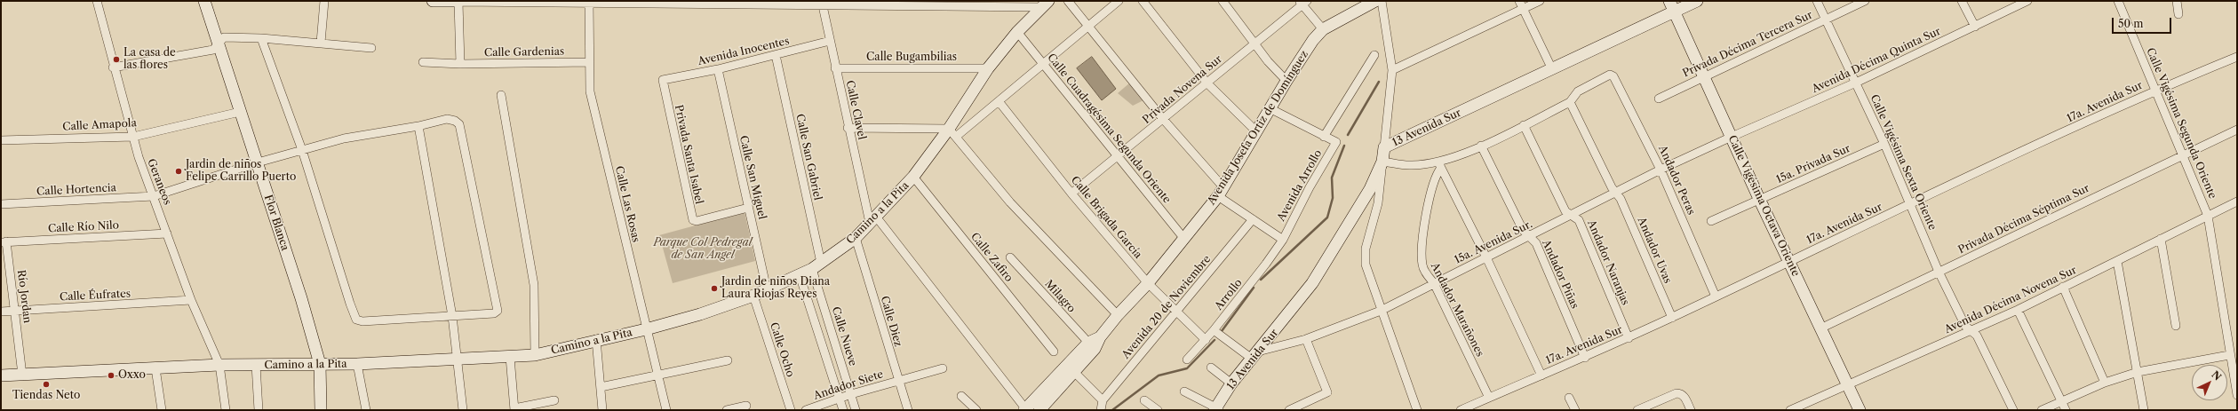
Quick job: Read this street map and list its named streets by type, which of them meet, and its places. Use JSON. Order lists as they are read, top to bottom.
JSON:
{
  "streets": {
    "street": [
      "Privada Décima Tercera Sur",
      "Avenida Inocentes",
      "Calle Gardenias",
      "Calle Bugambilias",
      "Avenida Décima Quinta Sur",
      "Privada Novena Sur",
      "17a. Avenida Sur",
      "Calle Clavel",
      "Calle Vigésima Segunda Oriente",
      "Calle Amapola",
      "Avenida Josefa Ortiz de Domínguez",
      "13 Avenida Sur",
      "Calle Cuadragésima Segunda Oriente",
      "Privada Santa Isabel",
      "Calle San Gabriel",
      "Calle Vigésima Sexta Oriente",
      "15a. Privada Sur",
      "Calle San Miguel",
      "Andador Peras",
      "Geraneos",
      "Avenida Arrollo",
      "Calle Hortencia",
      "Calle Las Rosas",
      "Calle Vigésima Octava Oriente",
      "Camino a la Pita",
      "Calle Brigada García",
      "Privada Décima Séptima Sur",
      "Flor Blanca",
      "Calle Río Nilo",
      "15a. Avenida Sur.",
      "Andador Uvas",
      "Calle Zafiro",
      "Andador Naranjas",
      "Andador Piñas",
      "Arrollo",
      "Calle Éufrates",
      "Río Jordan",
      "Milagro",
      "Avenida Décima Novena Sur",
      "Avenida 20 de Noviembre",
      "Andador Marañones",
      "Calle Diez",
      "Calle Nueve",
      "Calle Ocho",
      "Andador Siete"
    ]
  },
  "crossings": [
    ["Privada Décima Tercera Sur", "Calle Vigésima Sexta Oriente"],
    ["Privada Décima Tercera Sur", "Calle Vigésima Octava Oriente"],
    ["Avenida Inocentes", "Calle Clavel"],
    ["Avenida Inocentes", "Privada Santa Isabel"],
    ["Avenida Inocentes", "Calle San Gabriel"],
    ["Avenida Inocentes", "Calle San Miguel"],
    ["Calle Gardenias", "Calle Las Rosas"],
    ["Calle Bugambilias", "Calle Clavel"],
    ["Calle Bugambilias", "Camino a la Pita"],
    ["Avenida Décima Quinta Sur", "Calle Vigésima Sexta Oriente"],
    ["Avenida Décima Quinta Sur", "Calle Vigésima Octava Oriente"],
    ["Avenida Décima Quinta Sur", "15a. Avenida Sur."],
    ["Privada Novena Sur", "Calle Cuadragésima Segunda Oriente"],
    ["Privada Novena Sur", "Calle Brigada García"],
    ["17a. Avenida Sur", "Calle Vigésima Segunda Oriente"],
    ["17a. Avenida Sur", "Calle Vigésima Sexta Oriente"],
    ["17a. Avenida Sur", "Andador Peras"],
    ["17a. Avenida Sur", "Calle Vigésima Octava Oriente"],
    ["17a. Avenida Sur", "Andador Uvas"],
    ["17a. Avenida Sur", "Andador Naranjas"],
    ["17a. Avenida Sur", "Andador Piñas"],
    ["17a. Avenida Sur", "Andador Marañones"],
    ["Calle Clavel", "Camino a la Pita"],
    ["Calle Vigésima Segunda Oriente", "Privada Décima Séptima Sur"],
    ["Calle Vigésima Segunda Oriente", "Avenida Décima Novena Sur"],
    ["Calle Amapola", "Geraneos"],
    ["Calle Amapola", "Flor Blanca"],
    ["Avenida Josefa Ortiz de Domínguez", "Calle Cuadragésima Segunda Oriente"],
    ["Avenida Josefa Ortiz de Domínguez", "Calle Brigada García"],
    ["Avenida Josefa Ortiz de Domínguez", "Milagro"],
    ["13 Avenida Sur", "Calle Vigésima Octava Oriente"],
    ["13 Avenida Sur", "15a. Avenida Sur."],
    ["Calle Cuadragésima Segunda Oriente", "Camino a la Pita"],
    ["Privada Santa Isabel", "Calle San Miguel"],
    ["Calle San Gabriel", "Camino a la Pita"],
    ["Calle San Gabriel", "Calle Nueve"],
    ["Calle Vigésima Sexta Oriente", "15a. Privada Sur"],
    ["Calle Vigésima Sexta Oriente", "Privada Décima Séptima Sur"],
    ["Calle Vigésima Sexta Oriente", "Avenida Décima Novena Sur"],
    ["15a. Privada Sur", "Calle Vigésima Octava Oriente"],
    ["Calle San Miguel", "Camino a la Pita"],
    ["Andador Peras", "15a. Avenida Sur."],
    ["Andador Peras", "Andador Uvas"],
    ["Geraneos", "Calle Hortencia"],
    ["Geraneos", "Camino a la Pita"],
    ["Geraneos", "Calle Río Nilo"],
    ["Geraneos", "Calle Éufrates"],
    ["Avenida Arrollo", "Arrollo"],
    ["Calle Hortencia", "Flor Blanca"],
    ["Calle Las Rosas", "Camino a la Pita"],
    ["Calle Vigésima Octava Oriente", "Privada Décima Séptima Sur"],
    ["Calle Vigésima Octava Oriente", "15a. Avenida Sur."],
    ["Calle Vigésima Octava Oriente", "Avenida Décima Novena Sur"],
    ["Camino a la Pita", "Flor Blanca"],
    ["Camino a la Pita", "Calle Zafiro"],
    ["Camino a la Pita", "Río Jordan"],
    ["Camino a la Pita", "Calle Diez"],
    ["Camino a la Pita", "Calle Nueve"],
    ["Camino a la Pita", "Calle Ocho"],
    ["Calle Brigada García", "Arrollo"],
    ["Calle Brigada García", "Avenida 20 de Noviembre"],
    ["Calle Río Nilo", "Río Jordan"],
    ["15a. Avenida Sur.", "Andador Uvas"],
    ["15a. Avenida Sur.", "Andador Naranjas"],
    ["15a. Avenida Sur.", "Andador Piñas"],
    ["15a. Avenida Sur.", "Andador Marañones"],
    ["Calle Éufrates", "Río Jordan"],
    ["Calle Diez", "Andador Siete"],
    ["Calle Nueve", "Andador Siete"]
  ],
  "parks": ["Parque Col Pedregal de San Angel"],
  "places": [
    "La casa de las flores",
    "Jardin de niños Felipe Carrillo Puerto",
    "Jardin de niños Diana Laura Riojas Reyes",
    "Oxxo",
    "Tiendas Neto"
  ],
  "scale_bar": "50 m",
  "north": "top right"
}
